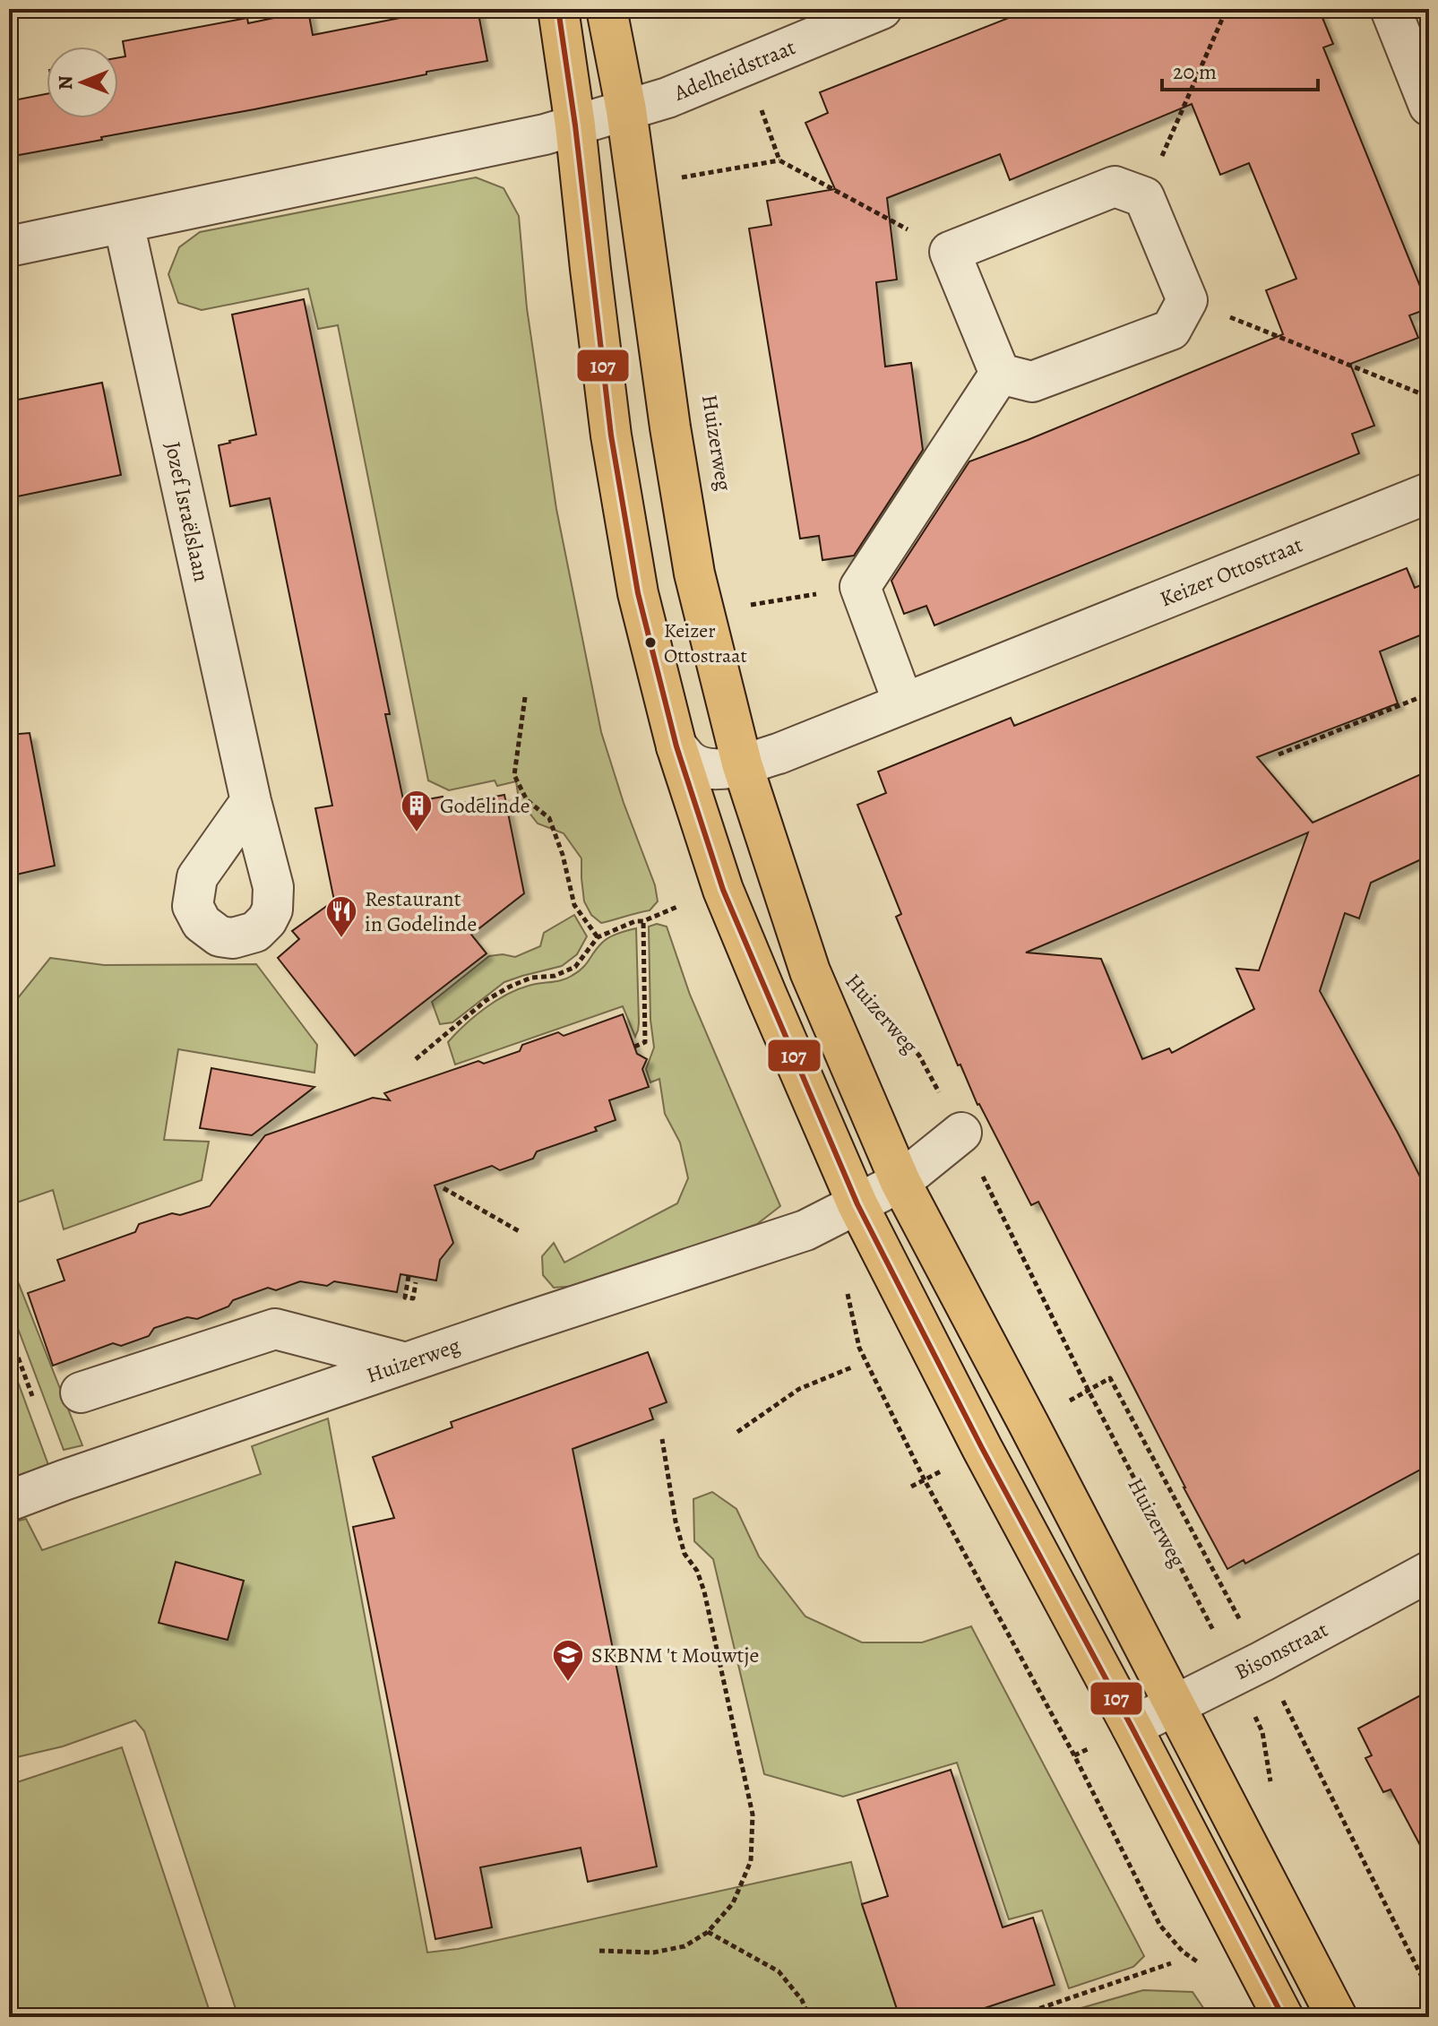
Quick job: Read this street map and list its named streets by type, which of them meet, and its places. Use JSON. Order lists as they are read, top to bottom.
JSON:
{
  "streets": {
    "main road": ["Huizerweg"],
    "street": [
      "Adelheidstraat",
      "Jozef Israëlslaan",
      "Keizer Ottostraat",
      "Bisonstraat"
    ]
  },
  "crossings": [
    ["Adelheidstraat", "Huizerweg"],
    ["Huizerweg", "Keizer Ottostraat"],
    ["Huizerweg", "Bisonstraat"]
  ],
  "places": {
    "other": ["Keizer Ottostraat"],
    "building": ["Godelinde"],
    "restaurant": ["Restaurant in Godelinde"],
    "school or university": ["SKBNM 't Mouwtje"]
  },
  "lines": ["transit line 107"],
  "scale_bar": "20 m",
  "north": "left"
}
